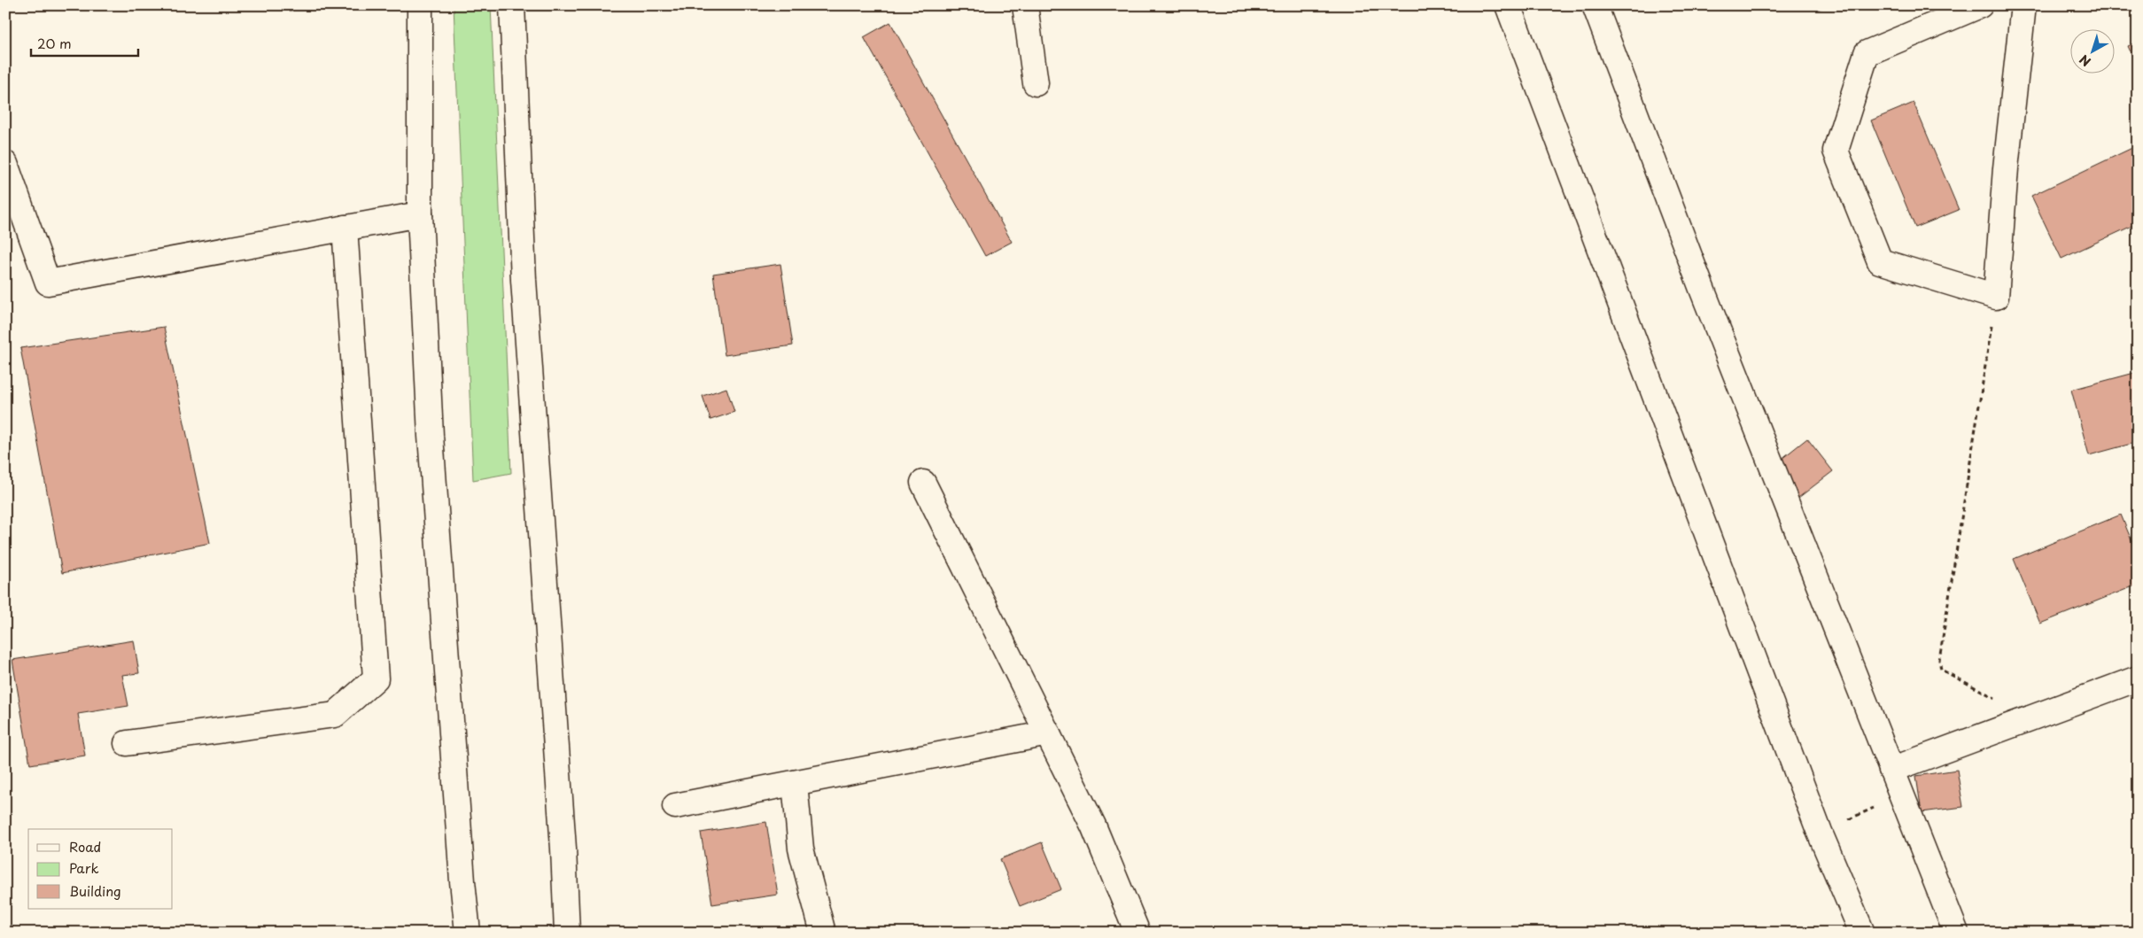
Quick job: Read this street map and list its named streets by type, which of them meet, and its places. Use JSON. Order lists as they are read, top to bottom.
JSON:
{
  "legend": ["Road", "Park", "Building"],
  "scale_bar": "20 m",
  "north": "bottom left"
}
